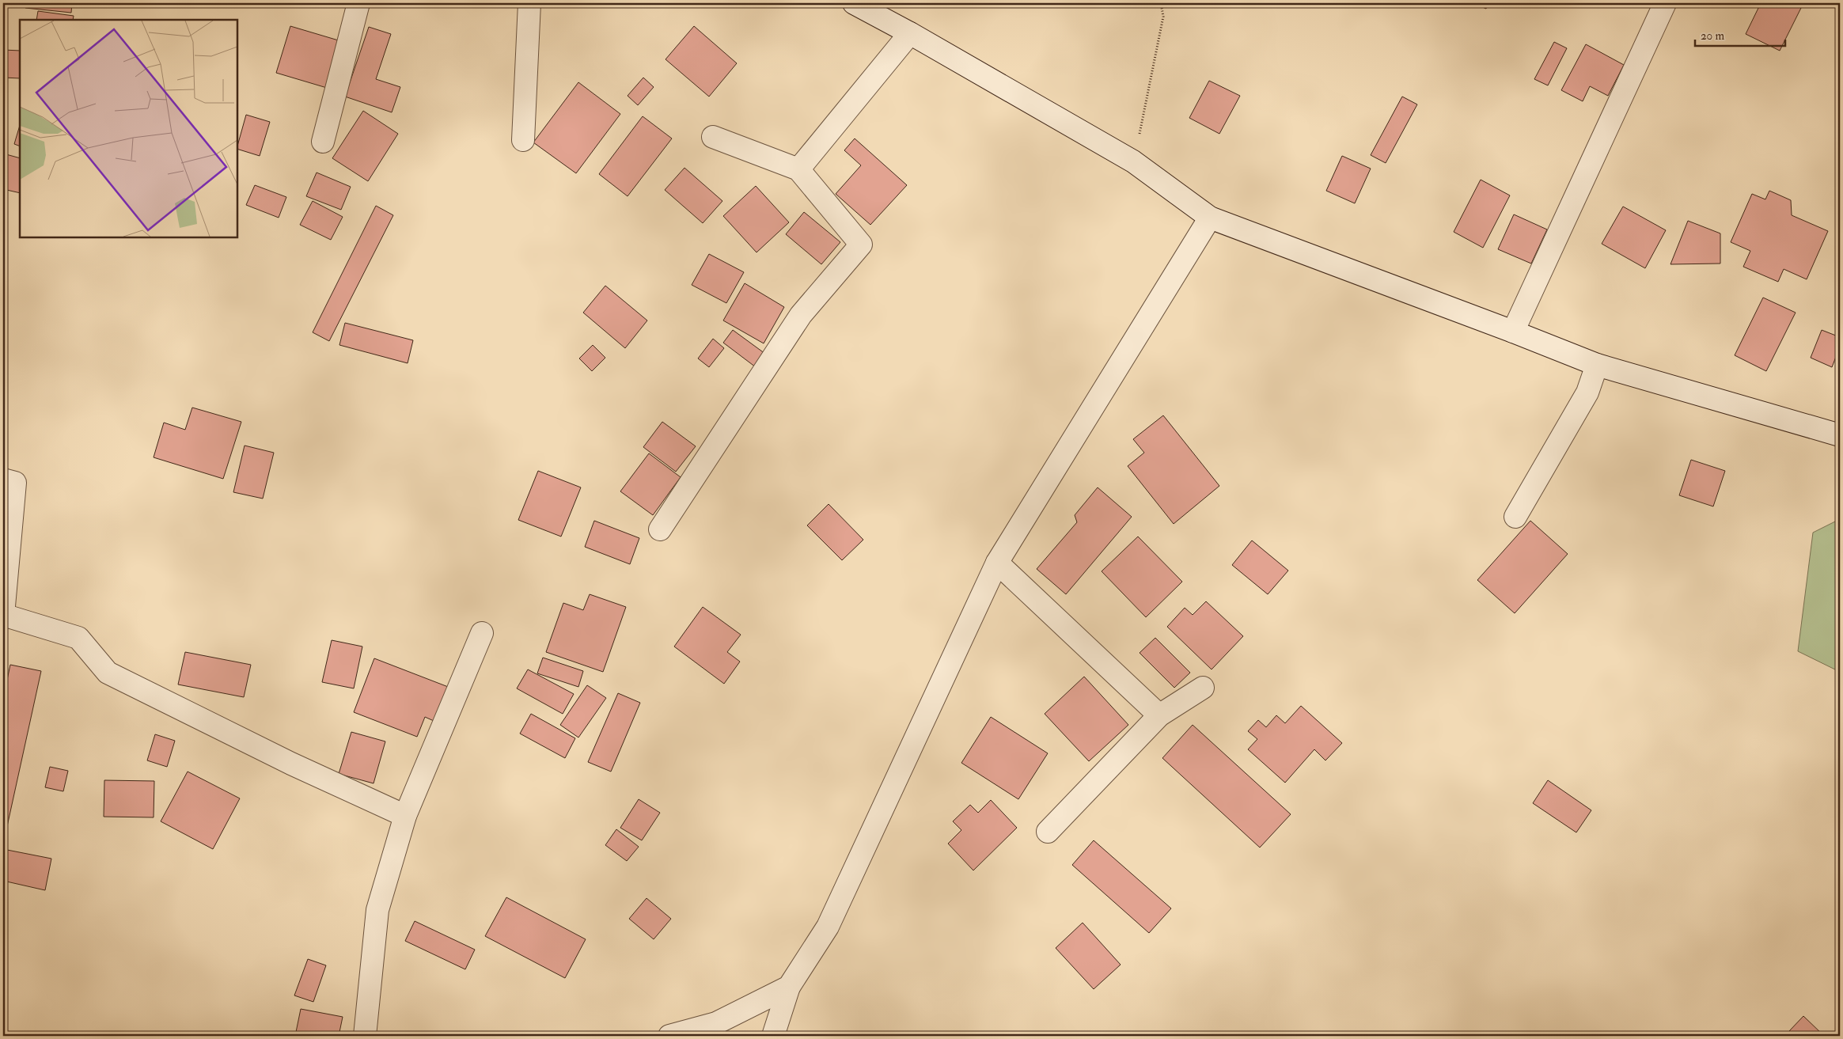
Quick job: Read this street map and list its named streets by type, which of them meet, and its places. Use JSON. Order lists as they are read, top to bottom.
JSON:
{
  "scale_bar": "20 m"
}
